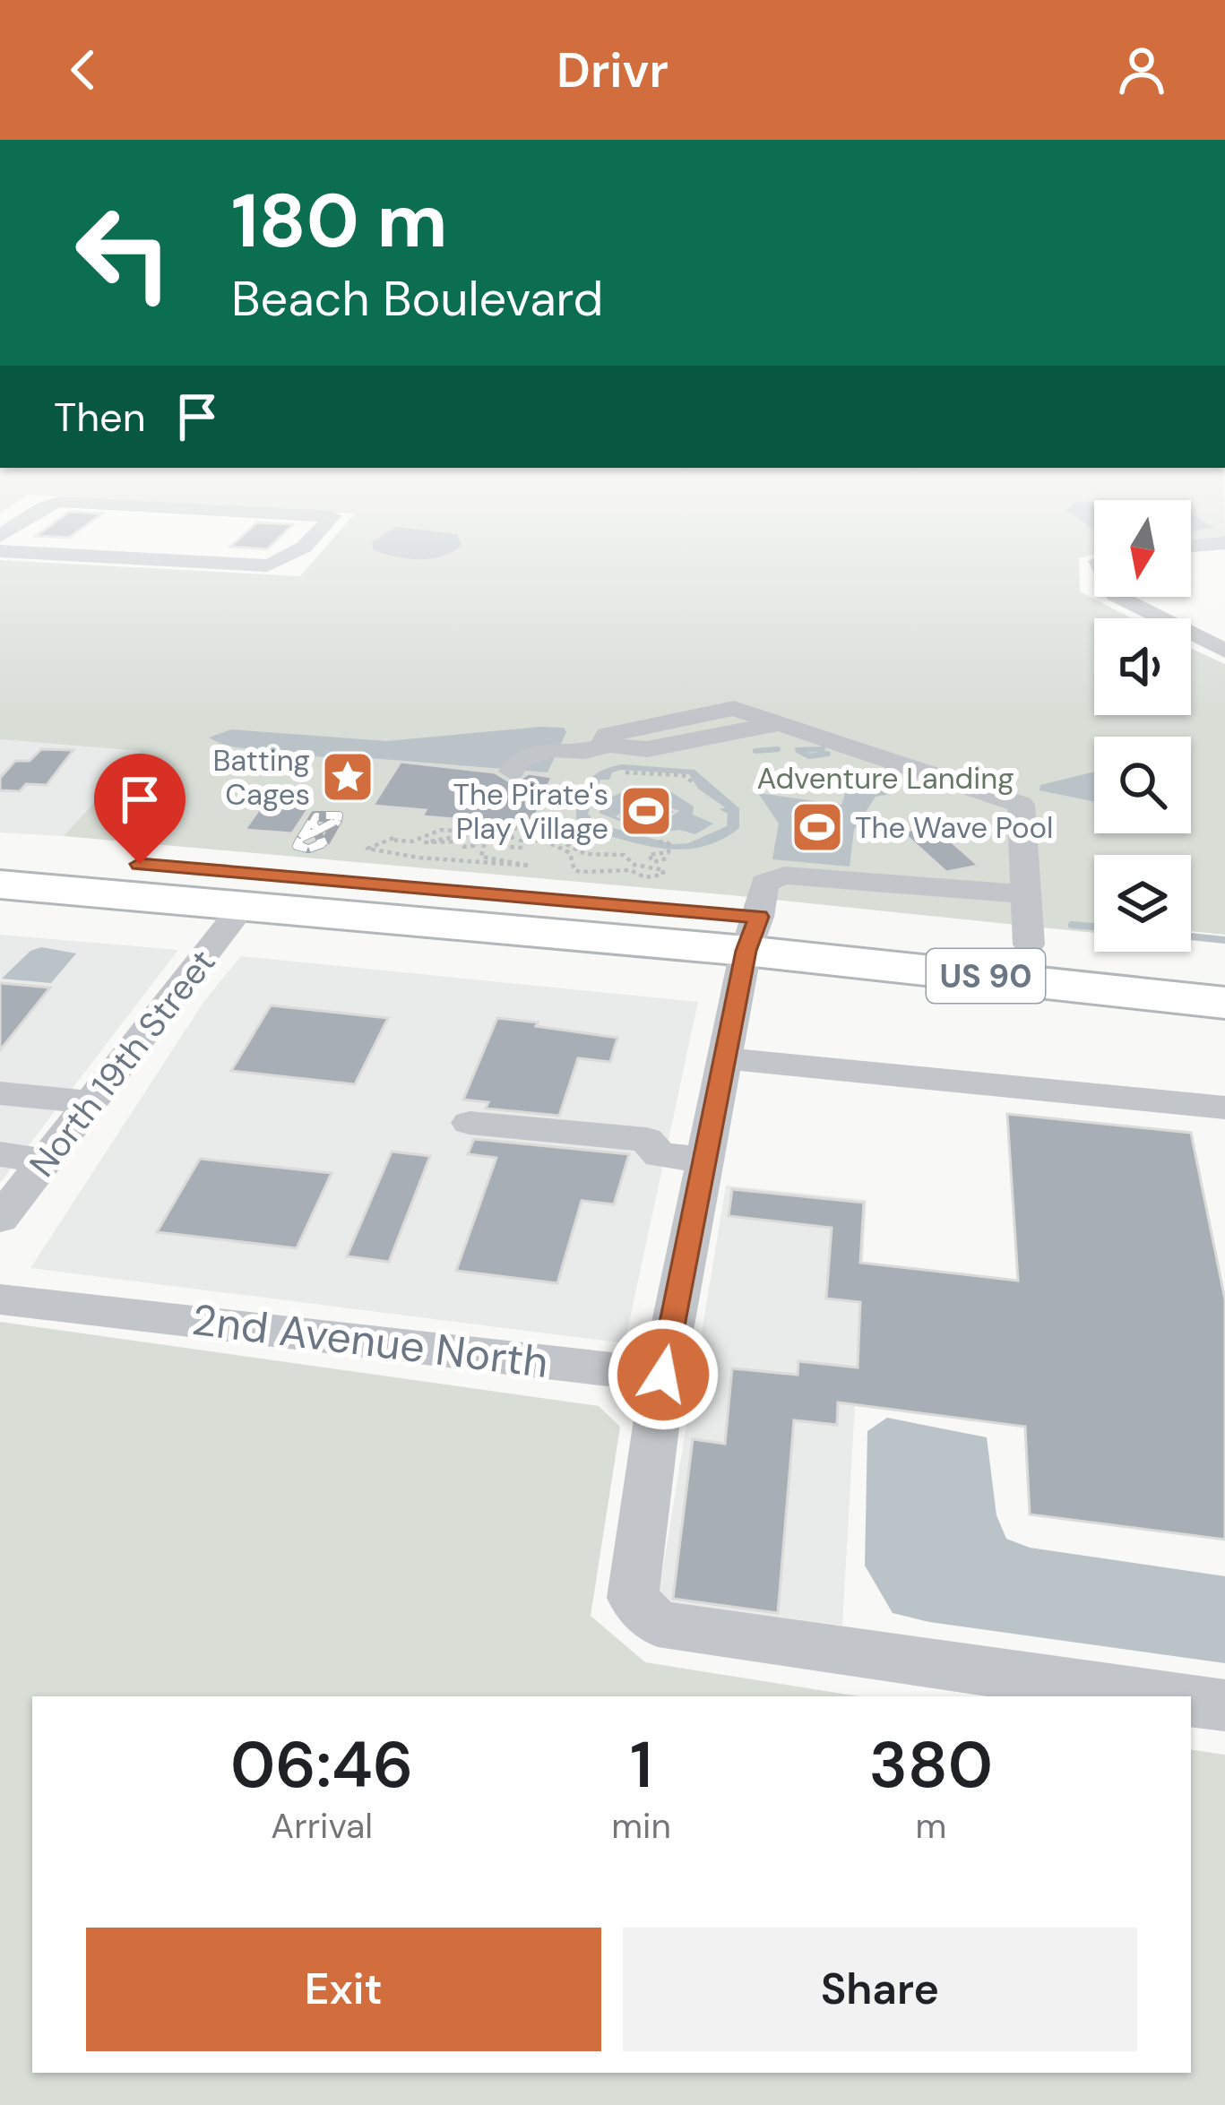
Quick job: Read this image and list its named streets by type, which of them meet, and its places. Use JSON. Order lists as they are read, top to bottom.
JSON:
{
  "streets": {
    "highway": ["US 90"],
    "street": ["North 19th Street", "2nd Avenue North"]
  },
  "crossings": [
    ["US 90", "North 19th Street"]
  ],
  "parks": ["Adventure Landing"],
  "places": {
    "place": ["Batting Cages"],
    "sports": ["The Pirate's Play Village", "The Wave Pool"]
  },
  "north": "bottom",
  "page": {
    "header": "Drivr",
    "turn": ["180 m", "Beach Boulevard"],
    "then": "Then",
    "eta": [
      "06:46",
      "Arrival",
      "1",
      "min",
      "380",
      "m"
    ],
    "buttons": ["Exit", "Share"]
  }
}
